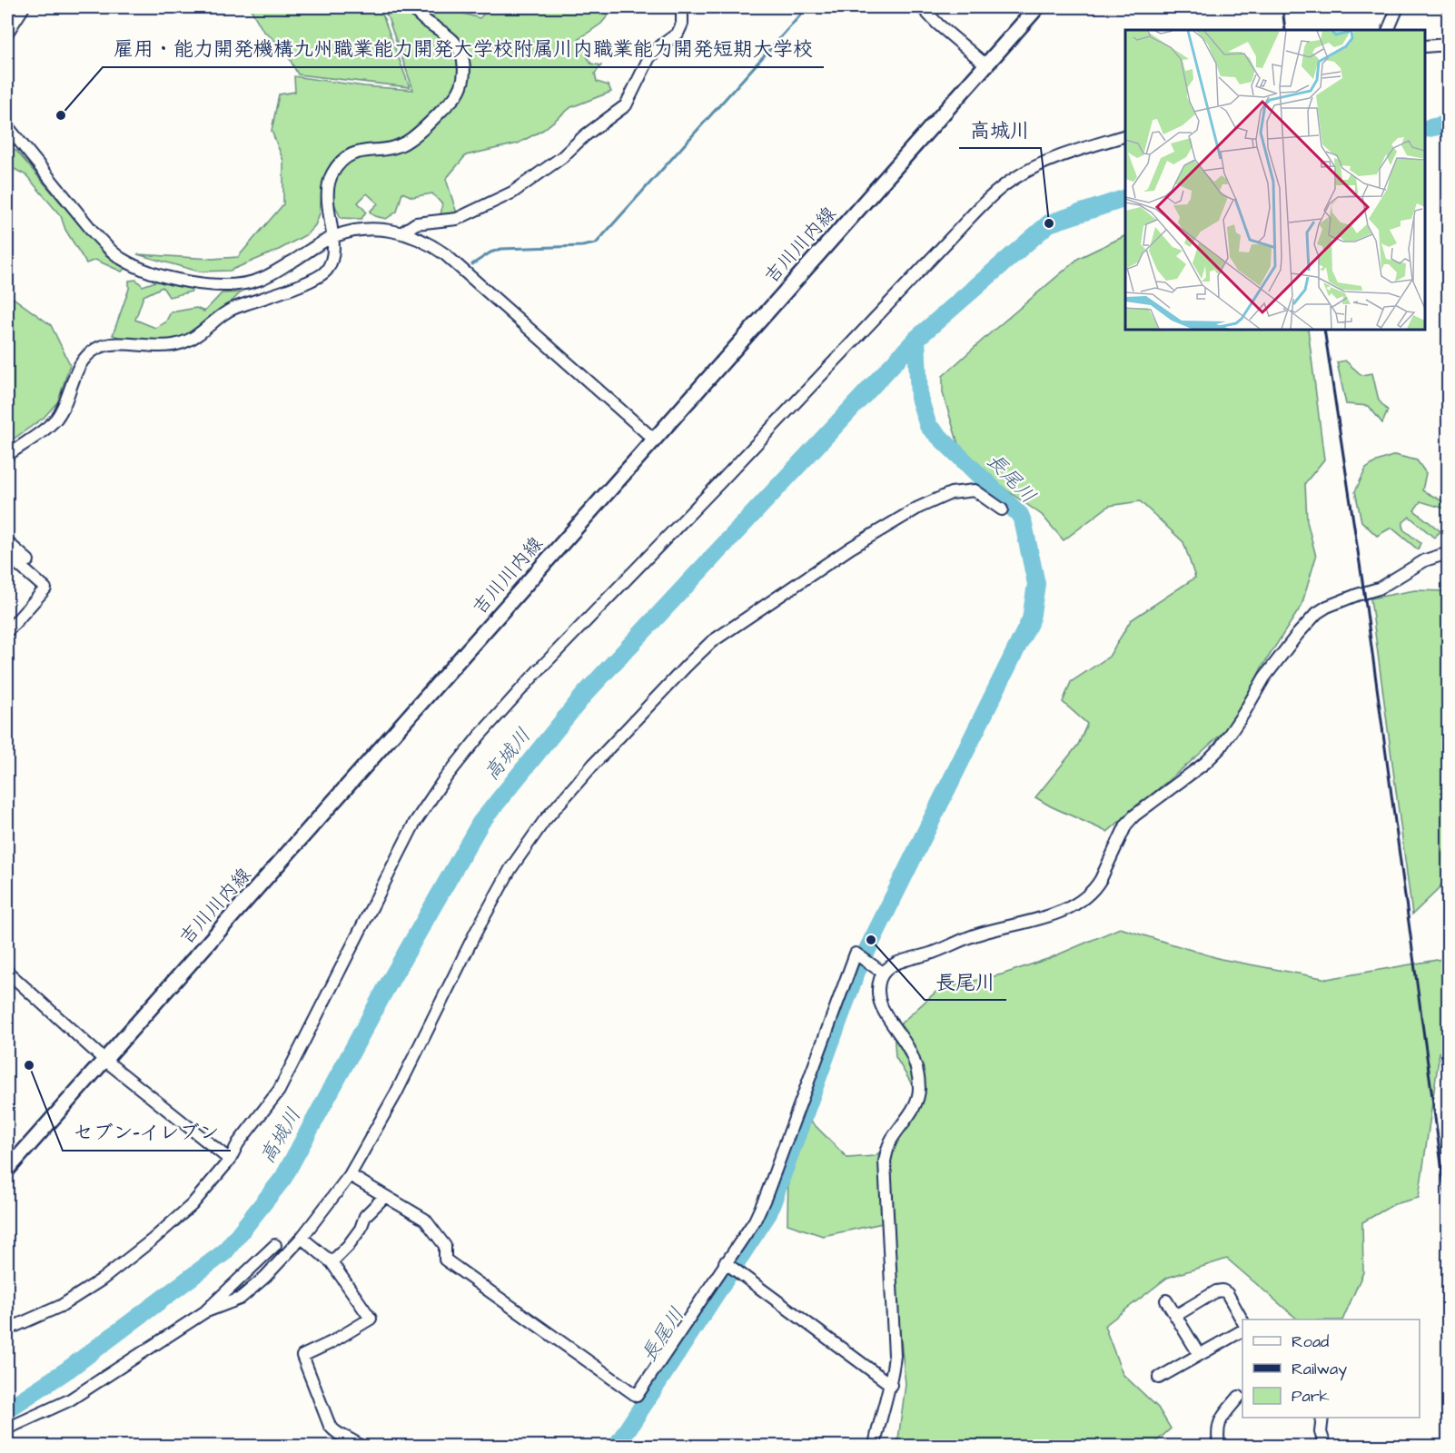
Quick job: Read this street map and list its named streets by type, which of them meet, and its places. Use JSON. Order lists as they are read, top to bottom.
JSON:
{
  "streets": {
    "main road": ["吉川川内線"]
  },
  "water": ["長尾川", "高城川"],
  "places": [
    "雇用・能力開発機構九州職業能力開発大学校附属川内職業能力開発短期大学校",
    "高城川",
    "長尾川",
    "セブン-イレブン"
  ],
  "legend": ["Road", "Railway", "Park"]
}
